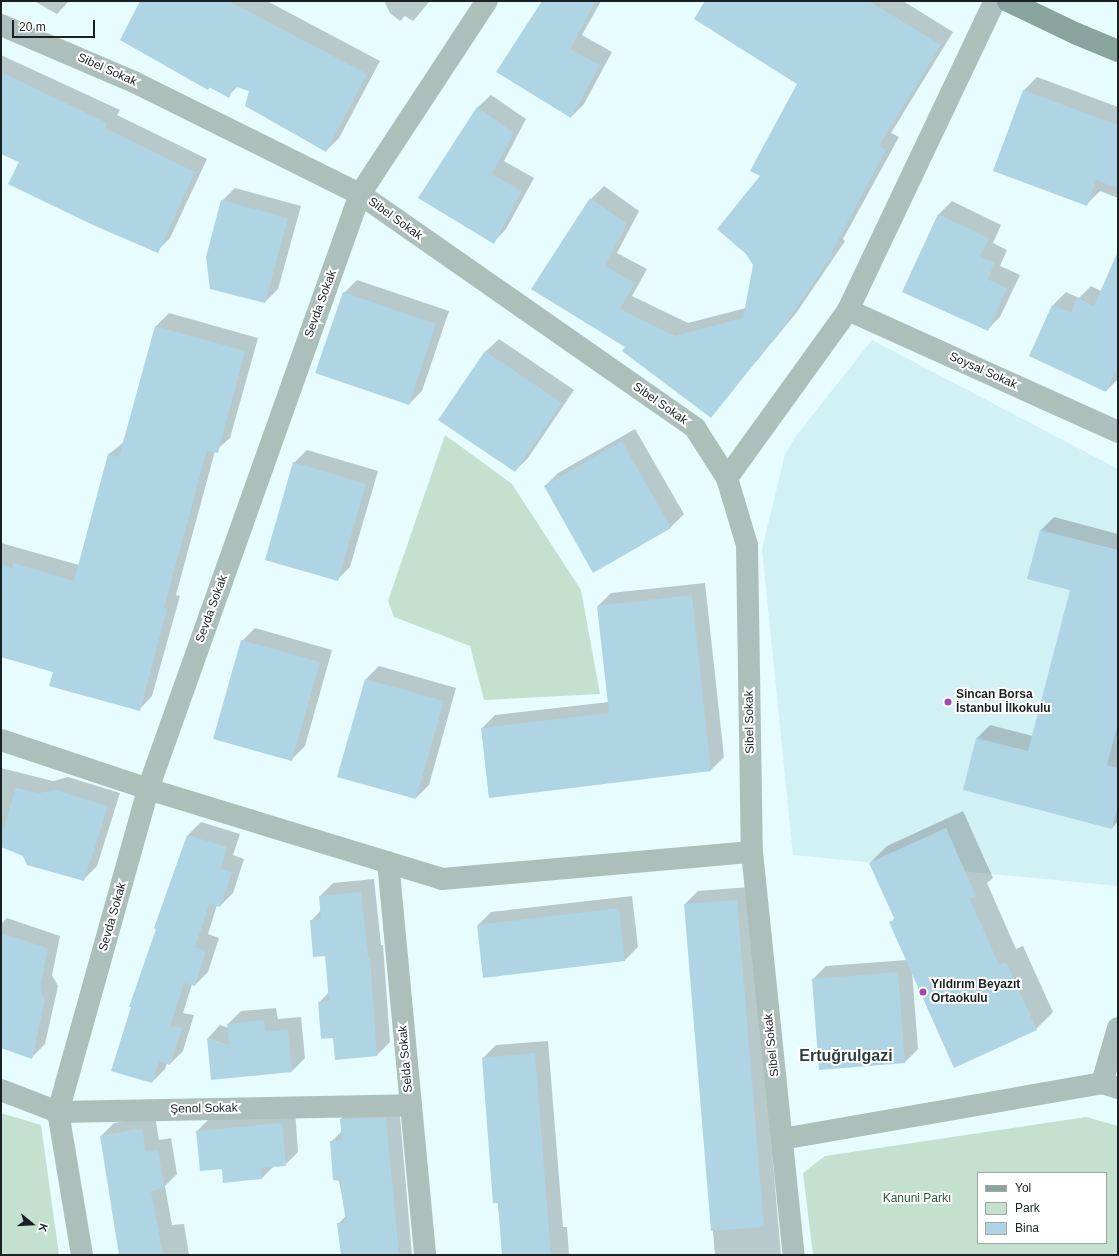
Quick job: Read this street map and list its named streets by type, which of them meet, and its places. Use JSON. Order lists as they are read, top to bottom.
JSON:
{
  "streets": {
    "street": [
      "Sibel Sokak",
      "Sevda Sokak",
      "Soysal Sokak",
      "Selda Sokak",
      "Şenol Sokak"
    ]
  },
  "crossings": [
    ["Sibel Sokak", "Sevda Sokak"],
    ["Sevda Sokak", "Şenol Sokak"],
    ["Selda Sokak", "Şenol Sokak"]
  ],
  "districts": ["Ertuğrulgazi"],
  "parks": ["Kanuni Parkı"],
  "places": ["Sincan Borsa İstanbul İlkokulu", "Yıldırım Beyazıt Ortaokulu"],
  "legend": ["Yol", "Park", "Bina"],
  "scale_bar": "20 m",
  "north": "right"
}
